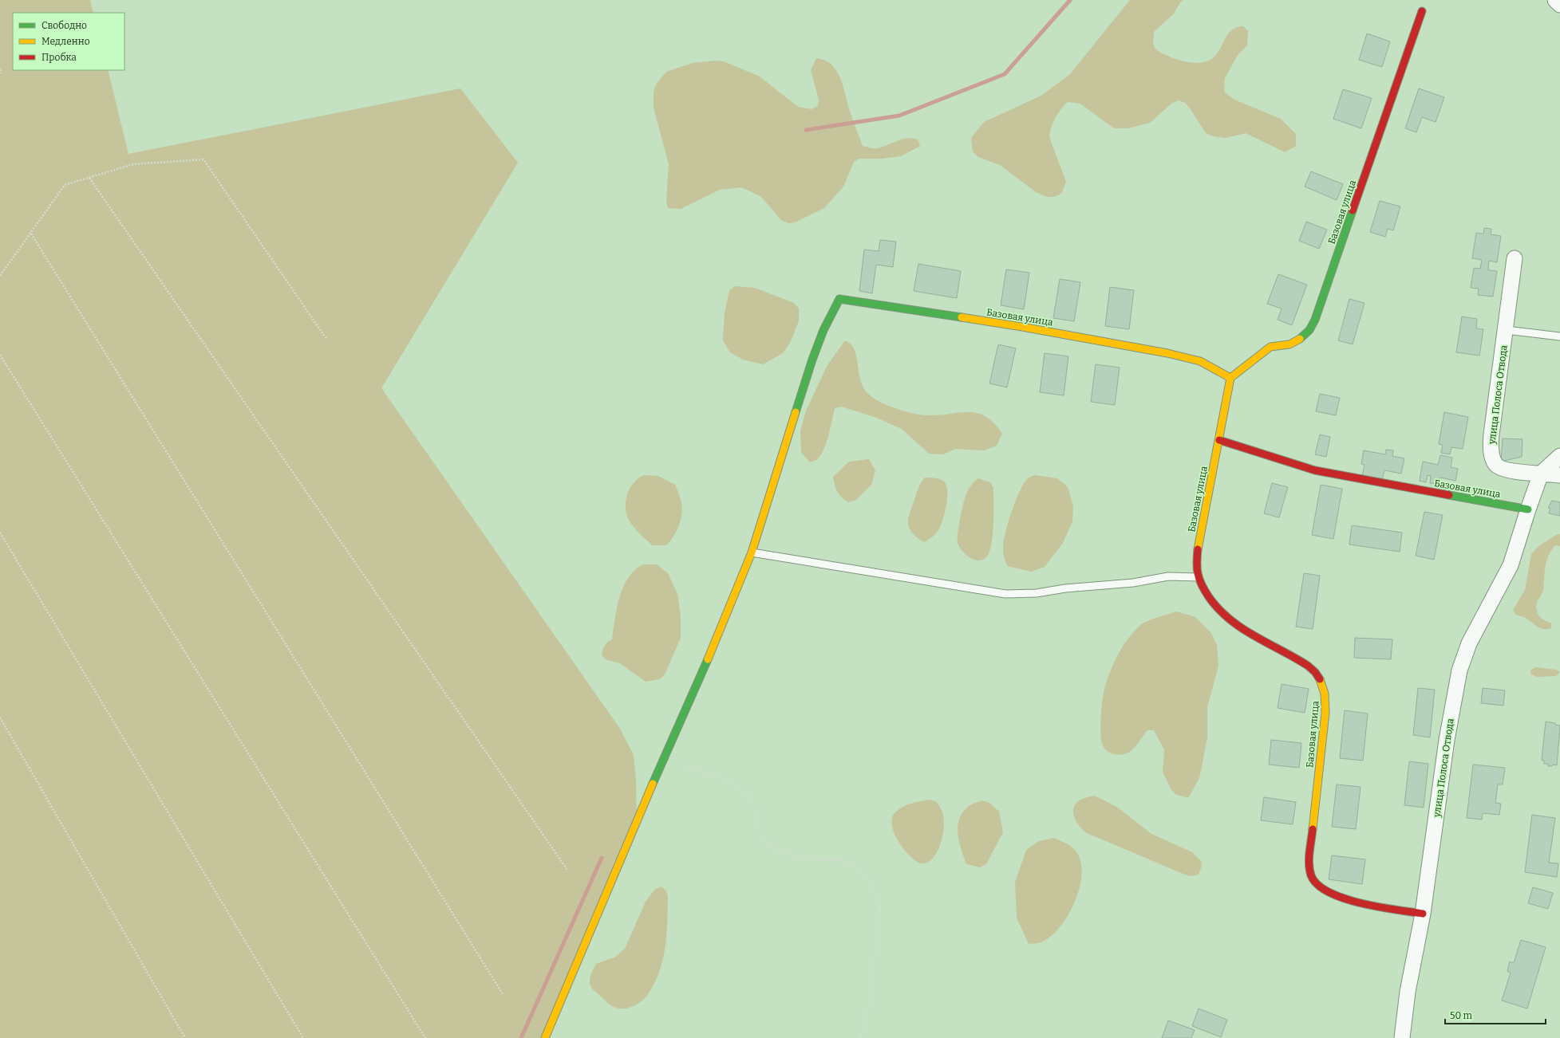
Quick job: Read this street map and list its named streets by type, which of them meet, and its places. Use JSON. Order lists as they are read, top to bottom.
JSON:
{
  "streets": {
    "street": ["Базовая улица", "улица Полоса Отвода"]
  },
  "crossings": [
    ["Базовая улица", "улица Полоса Отвода"]
  ],
  "legend": ["Свободно", "Медленно", "Пробка"],
  "scale_bar": "50 m"
}
